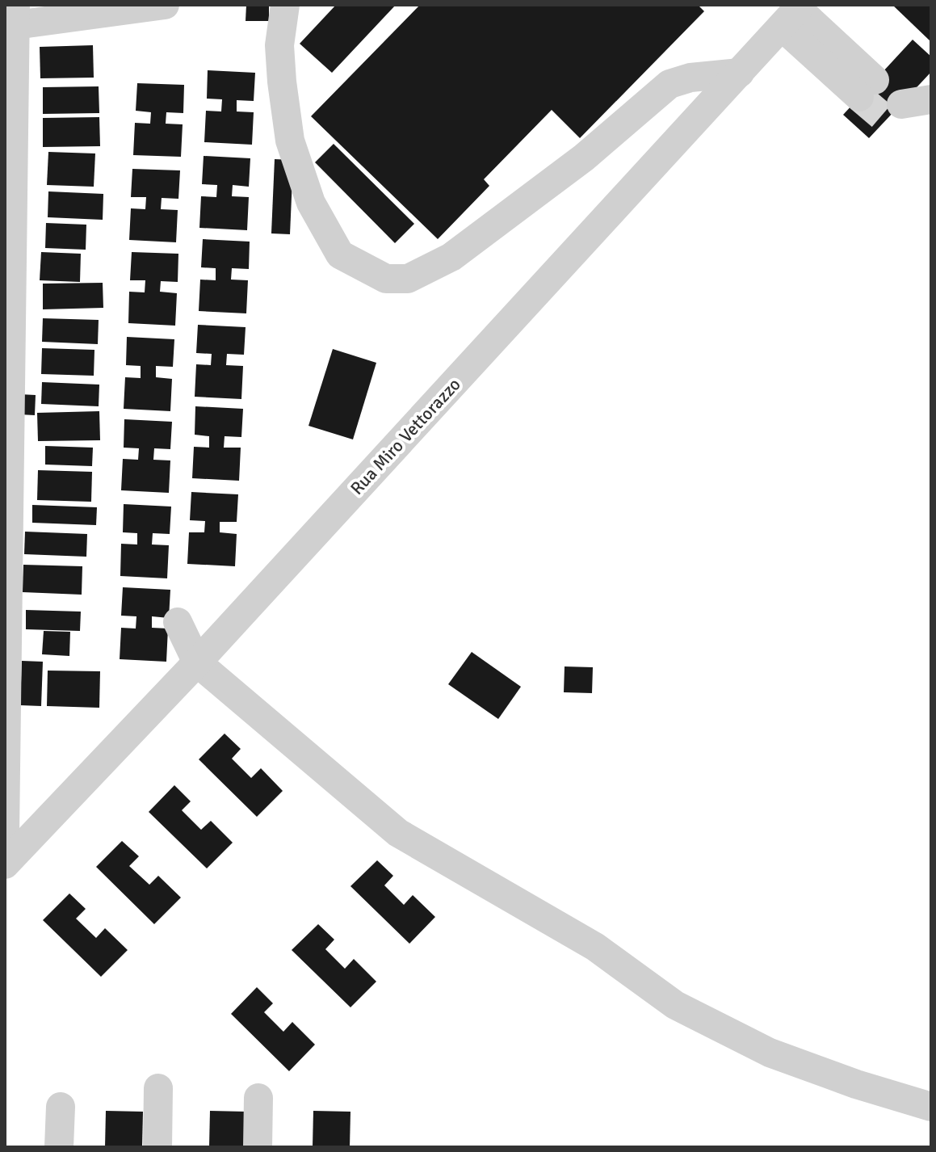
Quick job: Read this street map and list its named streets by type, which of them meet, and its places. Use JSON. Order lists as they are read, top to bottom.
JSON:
{
  "streets": {
    "street": ["Rua Miro Vettorazzo"]
  }
}
